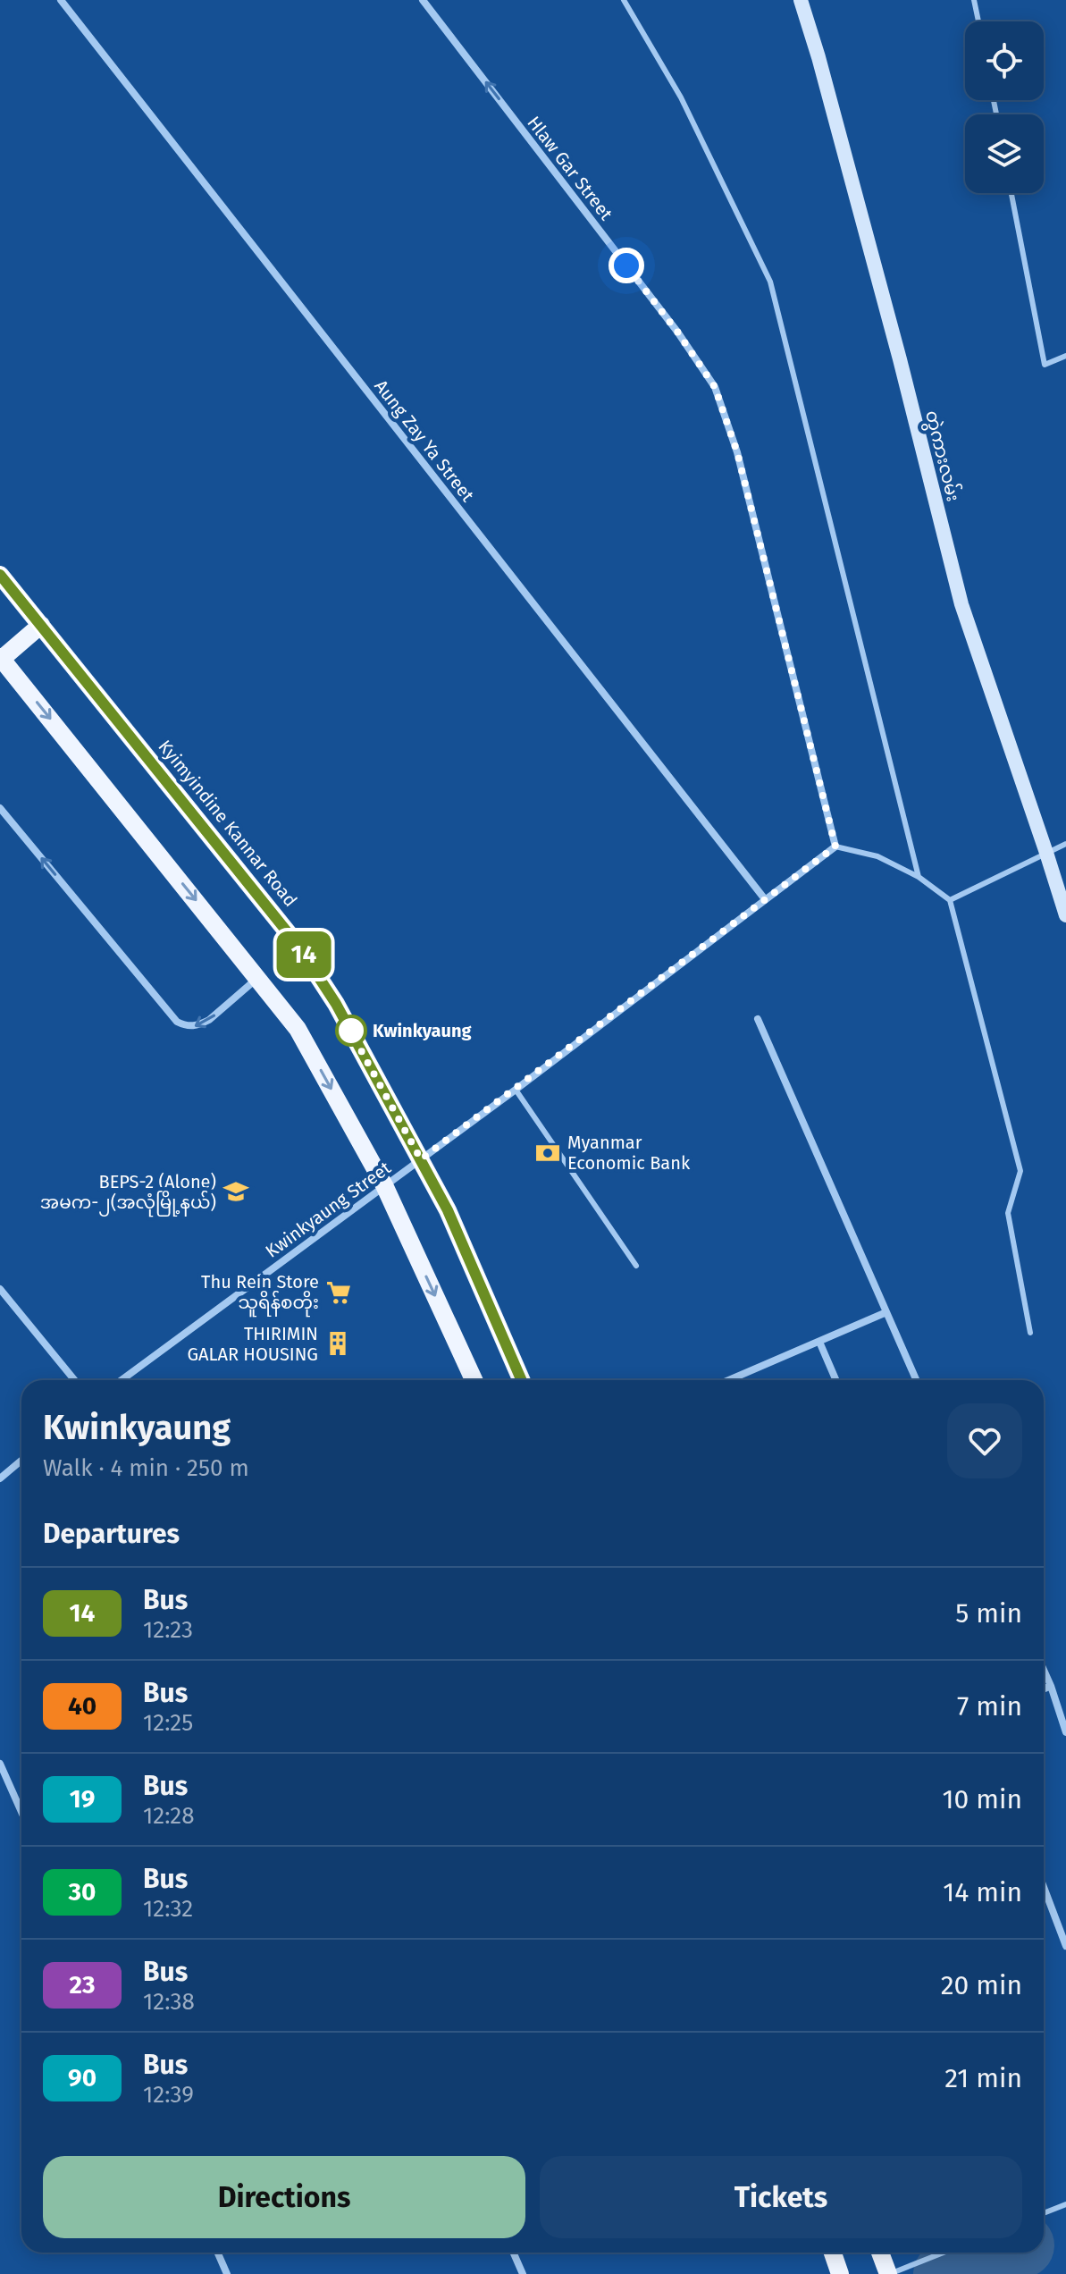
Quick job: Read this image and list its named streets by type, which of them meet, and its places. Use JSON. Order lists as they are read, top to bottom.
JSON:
{
  "streets": {
    "main road": ["တွဲကားလမ်း", "Kyimyindine Kannar Road"],
    "street": ["Hlaw Gar Street", "Aung Zay Ya Street", "Kwinkyaung Street"]
  },
  "crossings": [
    ["Hlaw Gar Street", "Kwinkyaung Street"],
    ["Aung Zay Ya Street", "Kwinkyaung Street"],
    ["Kyimyindine Kannar Road", "Kwinkyaung Street"]
  ],
  "one_way": ["Hlaw Gar Street"],
  "places": {
    "other": ["Kwinkyaung"],
    "bank": ["Myanmar Economic Bank"],
    "school or university": ["BEPS-2 (Alone) အမက-၂(အလုံမြို့နယ်)"],
    "supermarket": ["Thu Rein Store သူရိန်စတိုး"],
    "building": ["THIRIMIN GALAR HOUSING"]
  },
  "lines": ["bus line 14"],
  "page": {
    "on_map": "14",
    "heading": [
      ["Kwinkyaung", "Walk · 4 min · 250 m"],
      "Departures"
    ],
    "list": [
      {
        "mark": "14",
        "name": "Bus",
        "note": "12:23",
        "value": "5 min"
      },
      {
        "mark": "40",
        "name": "Bus",
        "note": "12:25",
        "value": "7 min"
      },
      {
        "mark": "19",
        "name": "Bus",
        "note": "12:28",
        "value": "10 min"
      },
      {
        "mark": "30",
        "name": "Bus",
        "note": "12:32",
        "value": "14 min"
      },
      {
        "mark": "23",
        "name": "Bus",
        "note": "12:38",
        "value": "20 min"
      },
      {
        "mark": "90",
        "name": "Bus",
        "note": "12:39",
        "value": "21 min"
      }
    ],
    "buttons": ["Directions", "Tickets"]
  }
}
